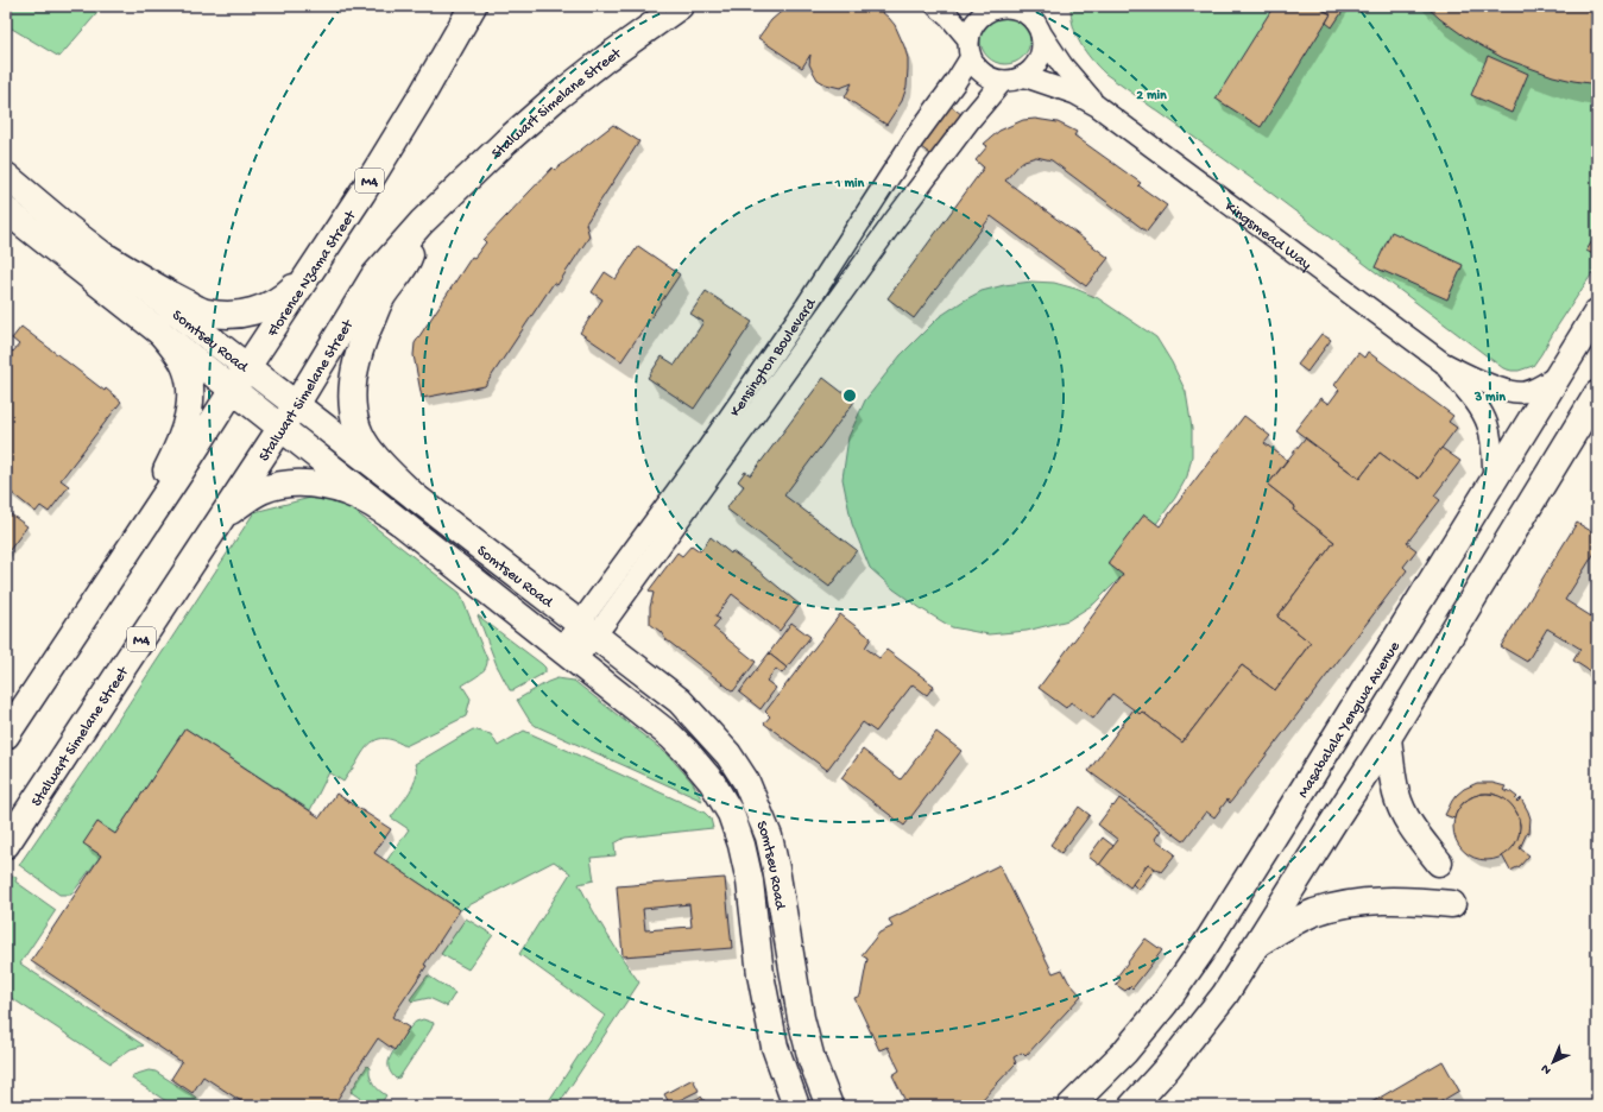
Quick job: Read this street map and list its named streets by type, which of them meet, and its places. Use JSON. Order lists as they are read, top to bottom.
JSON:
{
  "streets": {
    "main road": [
      "Stalwart Simelane Street",
      "M4",
      "Florence Nzama Street",
      "Somtseu Road",
      "Masabalala Yengwa Avenue"
    ],
    "street": ["Kingsmead Way", "Kensington Boulevard"]
  },
  "crossings": [
    ["Stalwart Simelane Street", "Somtseu Road"],
    ["M4", "Florence Nzama Street"],
    ["M4", "Somtseu Road"],
    ["Kingsmead Way", "Kensington Boulevard"],
    ["Kingsmead Way", "Masabalala Yengwa Avenue"],
    ["Florence Nzama Street", "Somtseu Road"],
    ["Somtseu Road", "Kensington Boulevard"]
  ],
  "north": "bottom left",
  "rings": ["2 min", "1 min", "3 min"]
}
